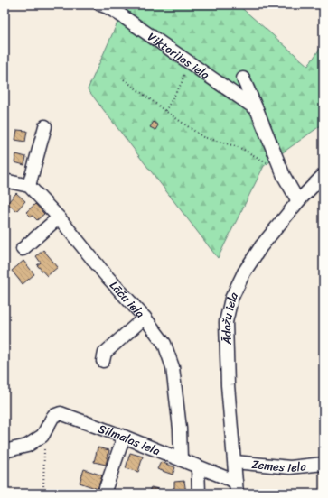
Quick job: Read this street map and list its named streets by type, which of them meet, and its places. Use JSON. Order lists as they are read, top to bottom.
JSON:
{
  "streets": {
    "street": [
      "Viktorijas iela",
      "Lāču iela",
      "Ādažu iela",
      "Silmalas iela",
      "Zemes iela"
    ]
  },
  "crossings": [
    ["Lāču iela", "Silmalas iela"],
    ["Ādažu iela", "Silmalas iela"],
    ["Ādažu iela", "Zemes iela"]
  ]
}
